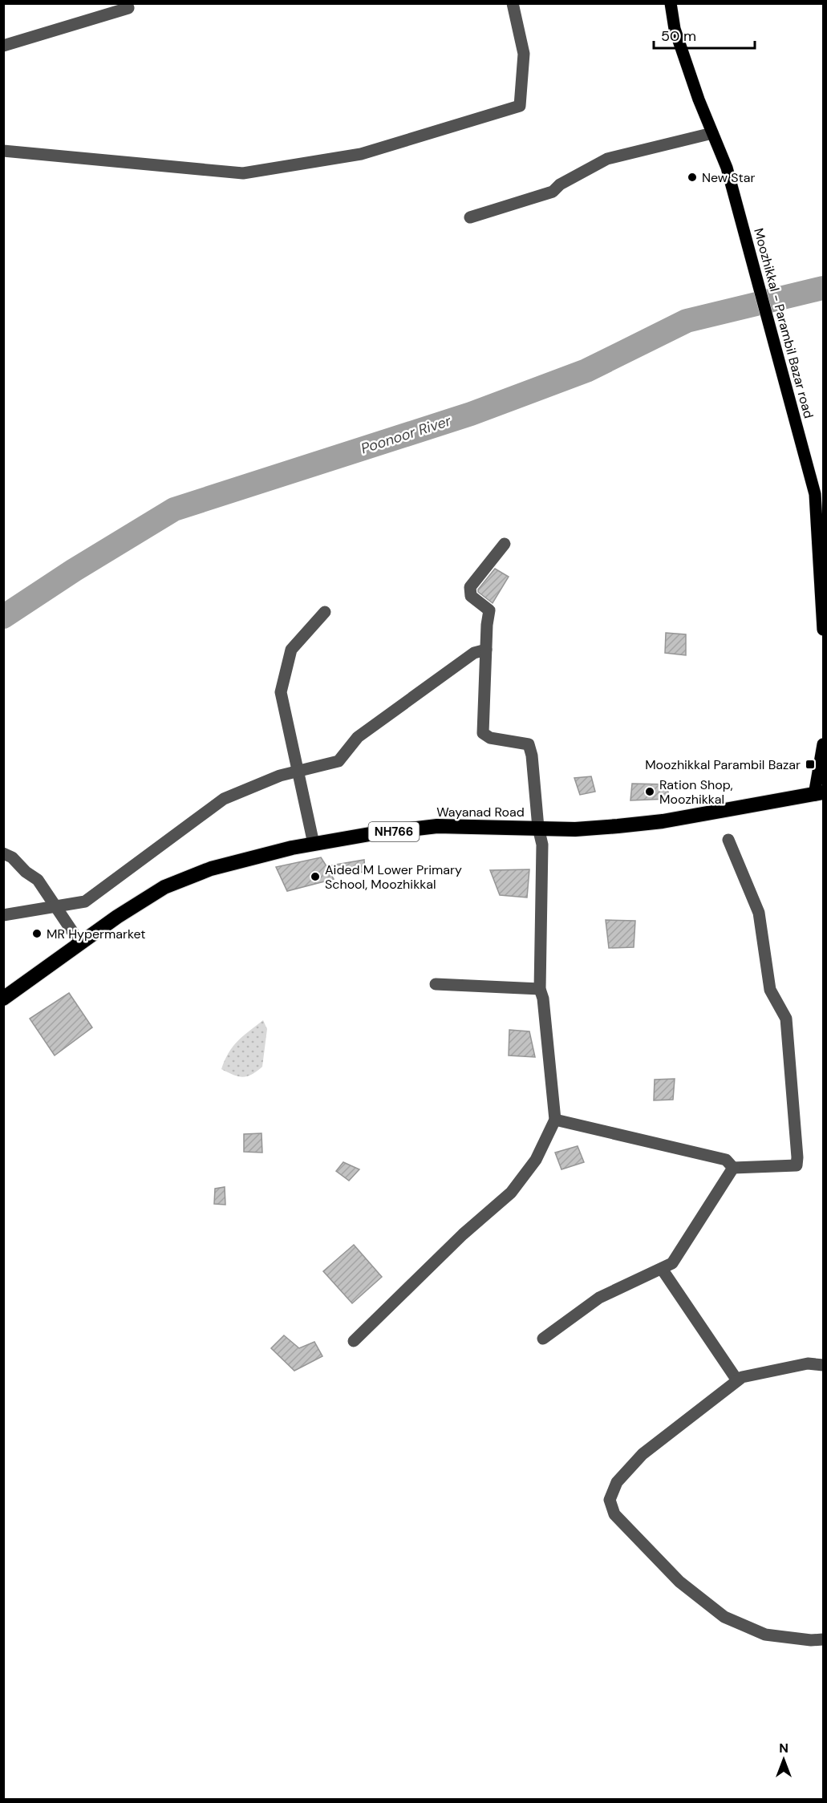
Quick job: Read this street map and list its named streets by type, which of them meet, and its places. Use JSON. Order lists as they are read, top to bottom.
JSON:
{
  "streets": {
    "highway": ["Wayanad Road", "NH766"],
    "main road": ["Moozhikkal - Parambil Bazar road"]
  },
  "water": ["Poonoor River"],
  "places": {
    "other": [
      "New Star",
      "Ration Shop, Moozhikkal",
      "Aided M Lower Primary School, Moozhikkal",
      "MR Hypermarket"
    ],
    "transit": ["Moozhikkal Parambil Bazar"]
  },
  "scale_bar": "50 m",
  "north": "top"
}
